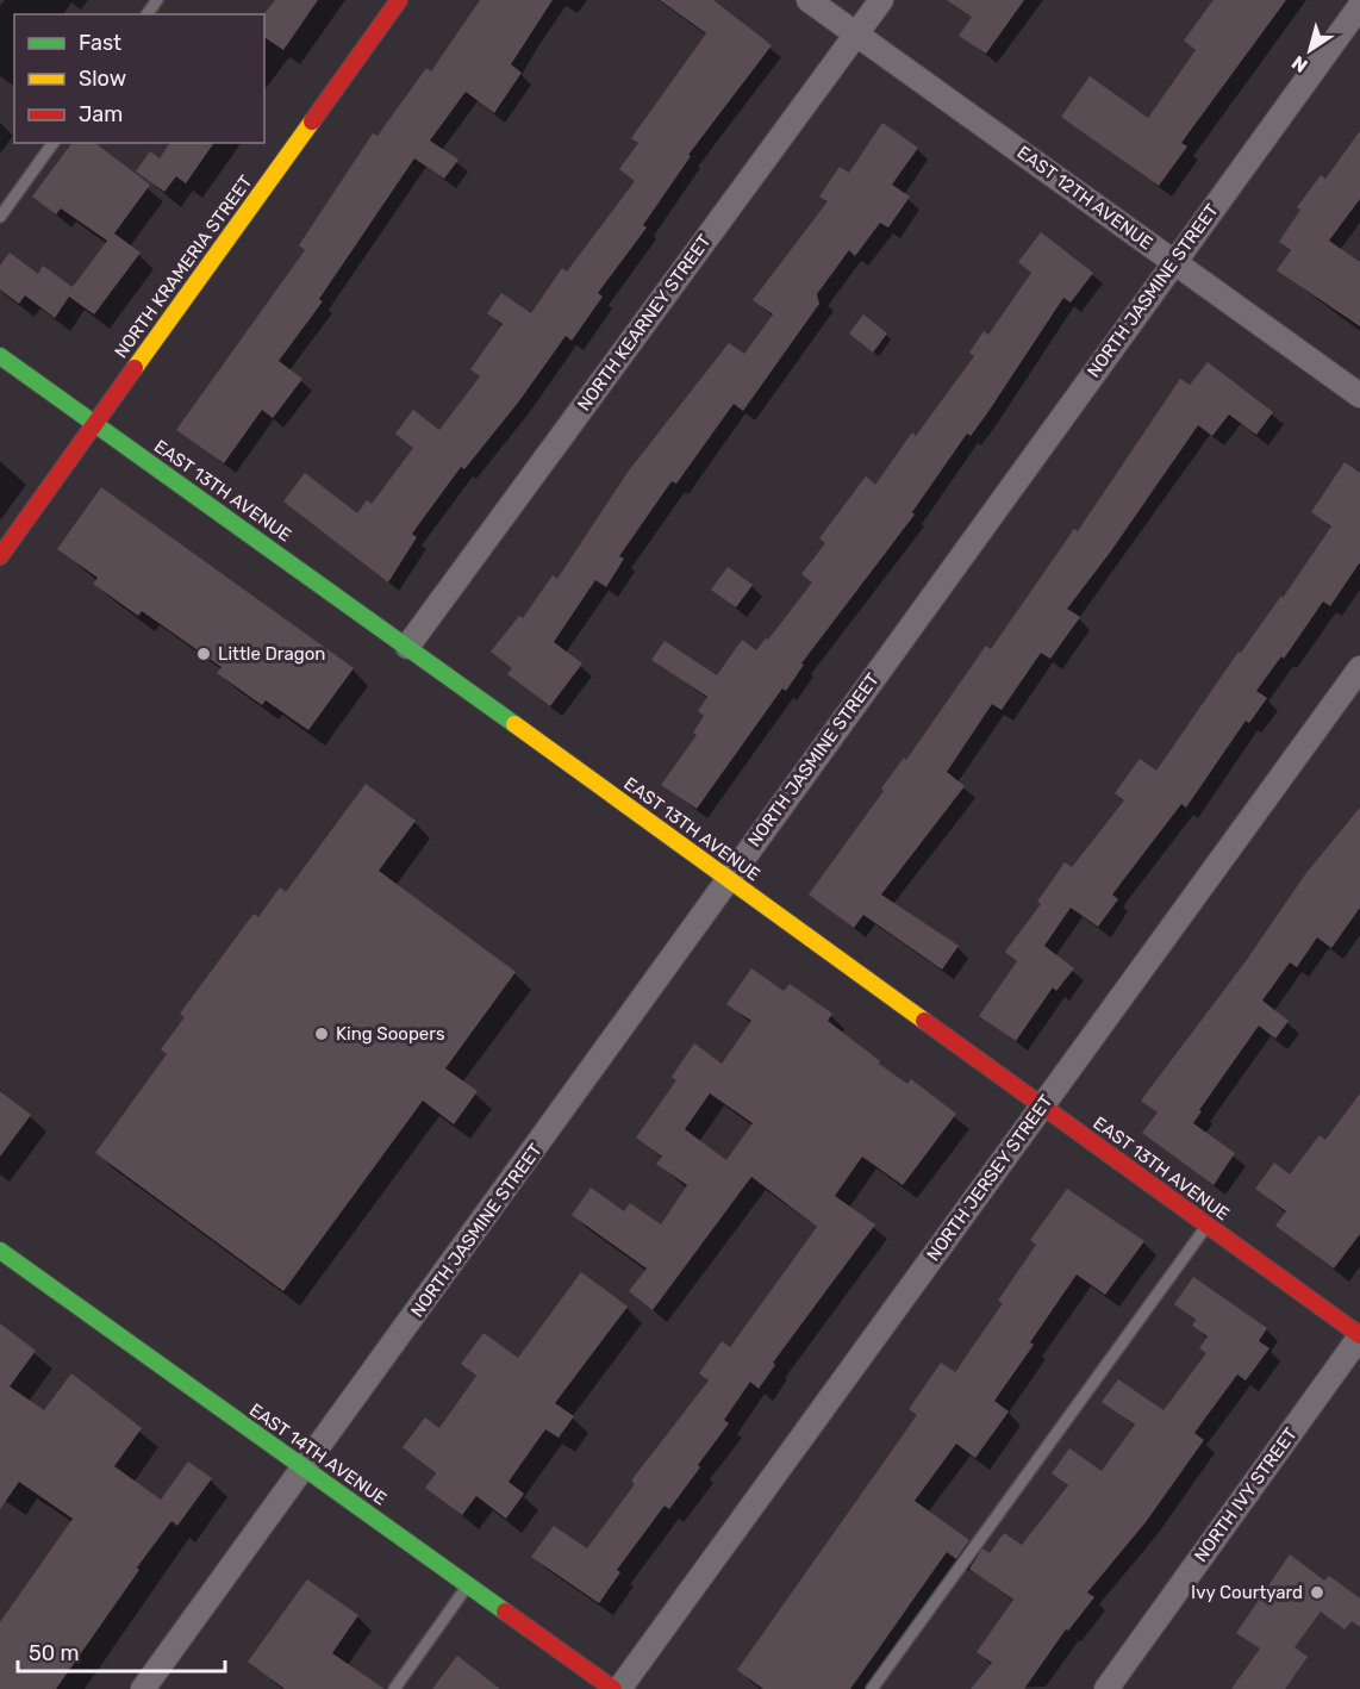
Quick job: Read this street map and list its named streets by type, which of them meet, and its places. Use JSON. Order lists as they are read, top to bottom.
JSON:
{
  "streets": {
    "main road": ["NORTH KRAMERIA STREET", "EAST 13TH AVENUE", "EAST 14TH AVENUE"],
    "street": [
      "EAST 12TH AVENUE",
      "NORTH JASMINE STREET",
      "NORTH KEARNEY STREET",
      "NORTH JERSEY STREET",
      "NORTH IVY STREET"
    ]
  },
  "crossings": [
    ["EAST 12TH AVENUE", "NORTH JASMINE STREET"],
    ["EAST 12TH AVENUE", "NORTH KEARNEY STREET"],
    ["NORTH KRAMERIA STREET", "EAST 13TH AVENUE"],
    ["NORTH JASMINE STREET", "EAST 13TH AVENUE"],
    ["NORTH JASMINE STREET", "EAST 14TH AVENUE"],
    ["NORTH KEARNEY STREET", "EAST 13TH AVENUE"],
    ["EAST 13TH AVENUE", "NORTH JERSEY STREET"],
    ["EAST 13TH AVENUE", "NORTH IVY STREET"],
    ["NORTH JERSEY STREET", "EAST 14TH AVENUE"]
  ],
  "places": ["Little Dragon", "King Soopers", "Ivy Courtyard"],
  "legend": ["Fast", "Slow", "Jam"],
  "scale_bar": "50 m",
  "north": "bottom left"
}
